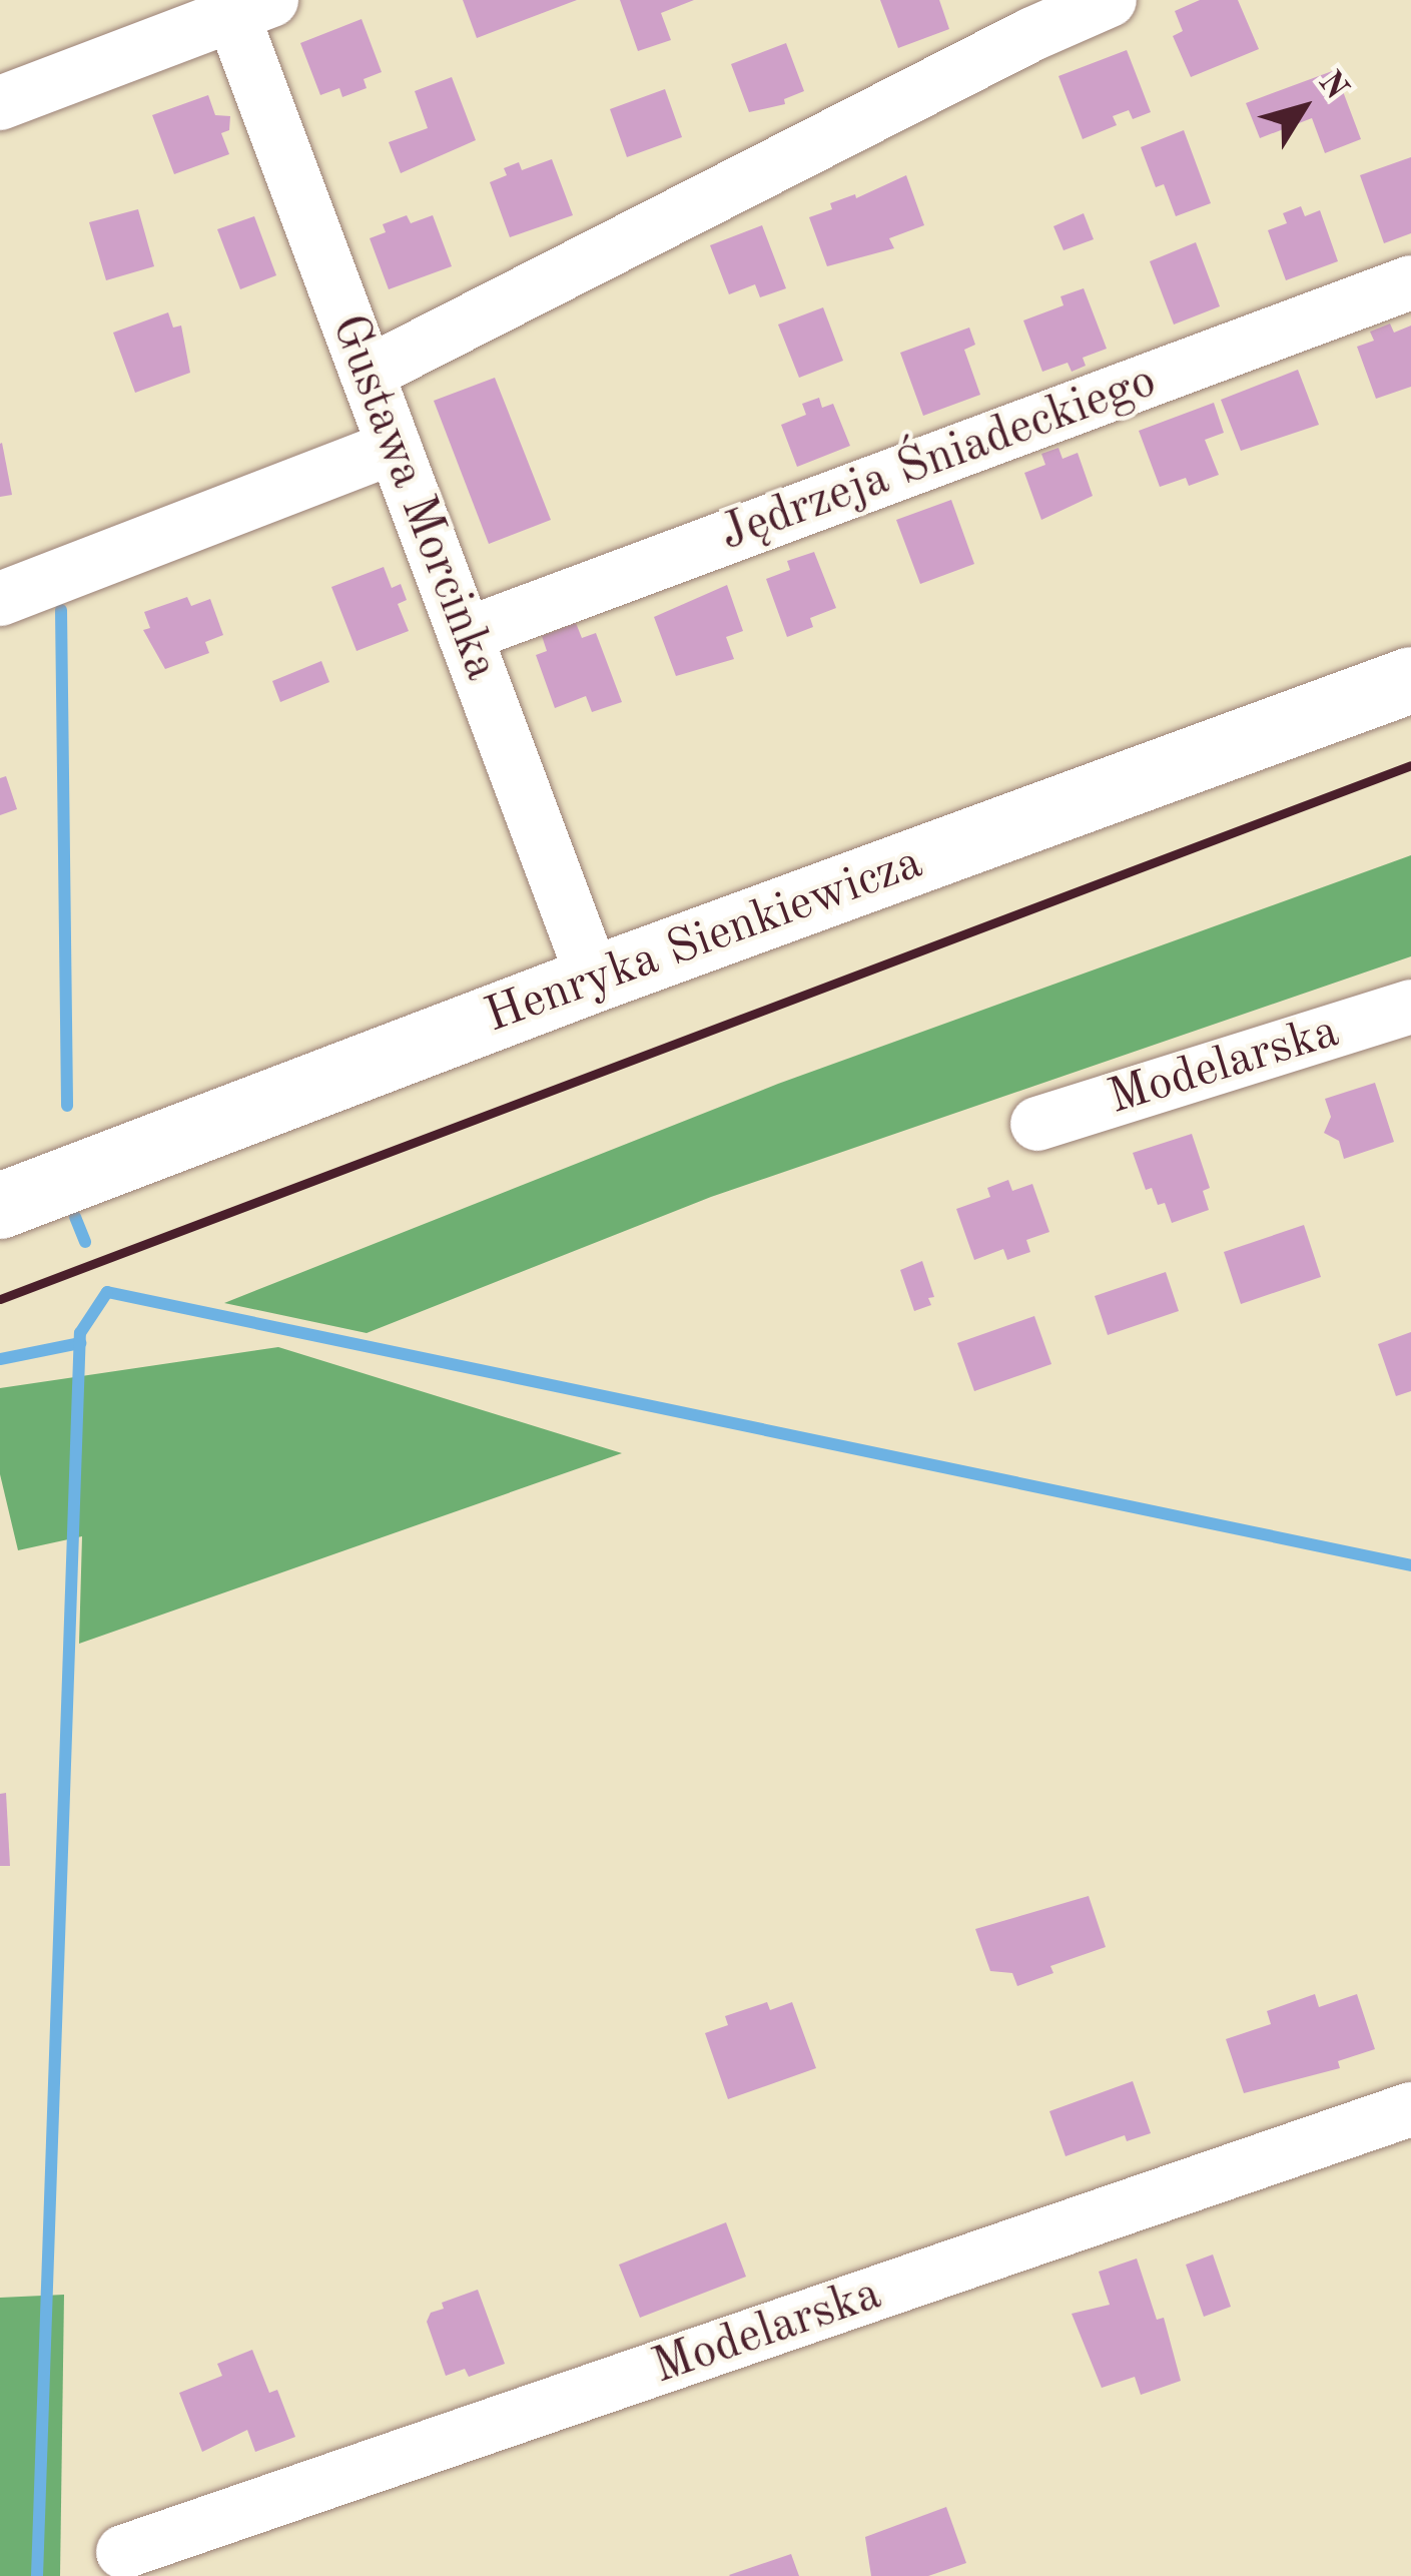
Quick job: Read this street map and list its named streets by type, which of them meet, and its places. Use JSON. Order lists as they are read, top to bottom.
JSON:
{
  "streets": {
    "main road": ["Henryka Sienkiewicza"],
    "street": ["Jędrzeja Śniadeckiego", "Gustawa Morcinka", "Modelarska"]
  },
  "crossings": [
    ["Jędrzeja Śniadeckiego", "Gustawa Morcinka"],
    ["Gustawa Morcinka", "Henryka Sienkiewicza"]
  ],
  "north": "top right"
}
